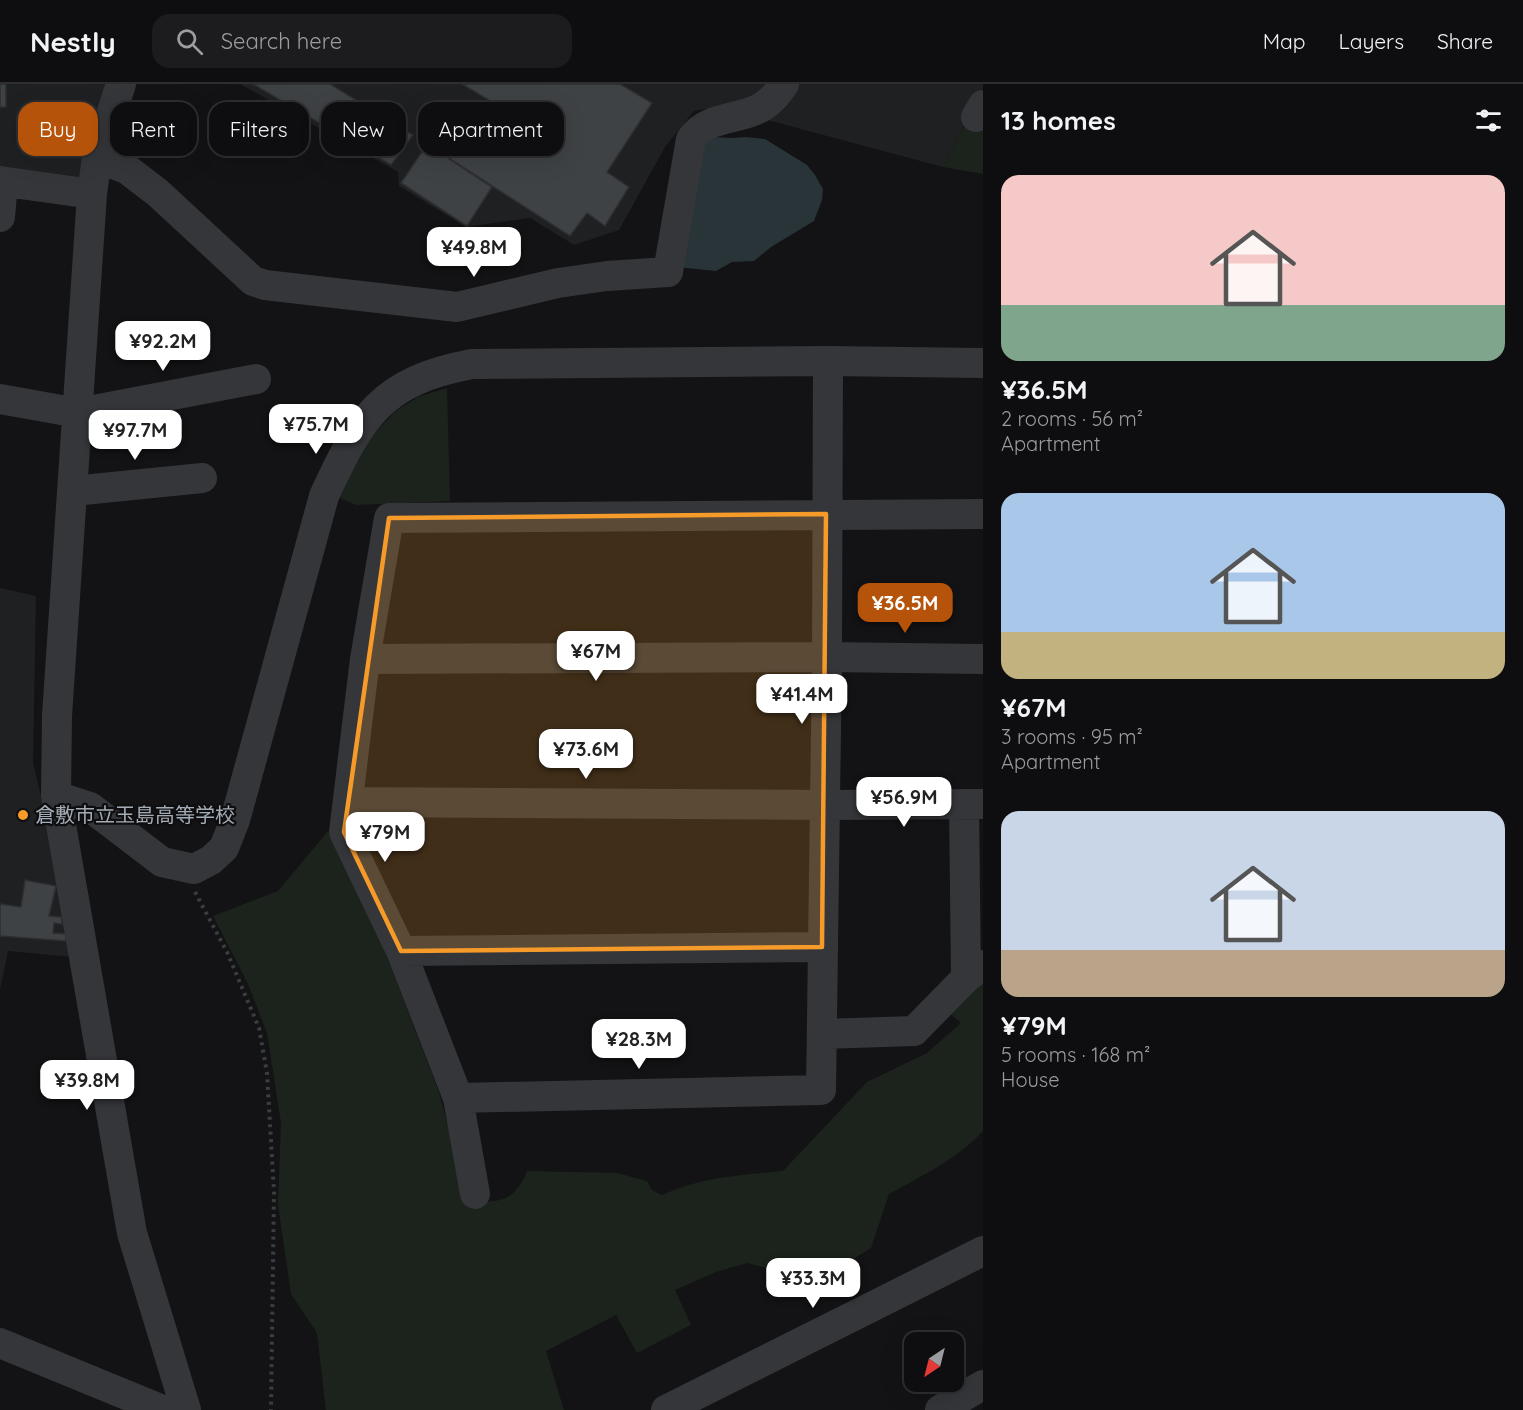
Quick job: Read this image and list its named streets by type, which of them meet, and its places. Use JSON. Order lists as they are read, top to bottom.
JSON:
{
  "places": ["倉敷市立玉島高等学校"],
  "north": "bottom left",
  "page": {
    "header": "Nestly",
    "search": "Search here",
    "nav": ["Map", "Layers", "Share"],
    "heading": "13 homes",
    "chip": [
      "Buy",
      "Rent",
      "Filters",
      "New",
      "Apartment"
    ],
    "list": [
      {
        "name": "¥36.5M",
        "note": "2 rooms · 56 m² · Apartment"
      },
      {
        "name": "¥67M",
        "note": "3 rooms · 95 m² · Apartment"
      },
      {
        "name": "¥79M",
        "note": "5 rooms · 168 m² · House"
      }
    ],
    "price": [
      "¥49.8M",
      "¥92.2M",
      "¥75.7M",
      "¥97.7M",
      "¥36.5M",
      "¥67M",
      "¥41.4M",
      "¥73.6M",
      "¥56.9M",
      "¥79M",
      "¥28.3M",
      "¥39.8M",
      "¥33.3M"
    ]
  }
}
